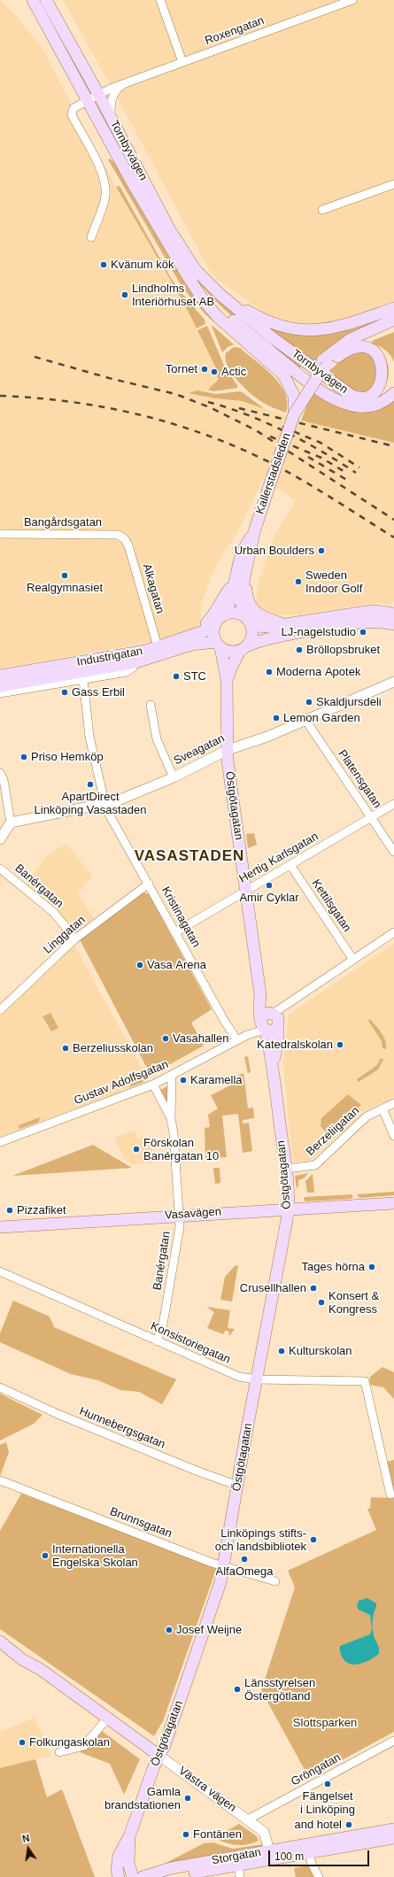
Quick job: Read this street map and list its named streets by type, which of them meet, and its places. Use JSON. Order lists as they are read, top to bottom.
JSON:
{
  "streets": {
    "main road": [
      "Tornbyvägen",
      "Kallerstadsleden",
      "Industrigatan",
      "Östgötagatan",
      "Vasavägen",
      "Västra vägen",
      "Storgatan"
    ],
    "street": [
      "Roxengatan",
      "Bangårdsgatan",
      "Alkagatan",
      "Sveagatan",
      "Platensgatan",
      "Hertig Karlsgatan",
      "Banérgatan",
      "Kettilsgatan",
      "Kristinagatan",
      "Linggatan",
      "Gustav Adolfsgatan",
      "Berzeliigatan",
      "Konsistoriegatan",
      "Hunnebergsgatan",
      "Brunnsgatan",
      "Gröngatan"
    ]
  },
  "crossings": [
    ["Roxengatan", "Tornbyvägen"],
    ["Tornbyvägen", "Kallerstadsleden"],
    ["Kallerstadsleden", "Industrigatan"],
    ["Kallerstadsleden", "Östgötagatan"],
    ["Bangårdsgatan", "Alkagatan"],
    ["Alkagatan", "Industrigatan"],
    ["Industrigatan", "Östgötagatan"],
    ["Sveagatan", "Platensgatan"],
    ["Sveagatan", "Östgötagatan"],
    ["Sveagatan", "Kristinagatan"],
    ["Platensgatan", "Hertig Karlsgatan"],
    ["Östgötagatan", "Hertig Karlsgatan"],
    ["Östgötagatan", "Gustav Adolfsgatan"],
    ["Östgötagatan", "Berzeliigatan"],
    ["Östgötagatan", "Vasavägen"],
    ["Östgötagatan", "Konsistoriegatan"],
    ["Östgötagatan", "Hunnebergsgatan"],
    ["Östgötagatan", "Brunnsgatan"],
    ["Östgötagatan", "Västra vägen"],
    ["Hertig Karlsgatan", "Kettilsgatan"],
    ["Hertig Karlsgatan", "Kristinagatan"],
    ["Banérgatan", "Linggatan"],
    ["Banérgatan", "Gustav Adolfsgatan"],
    ["Banérgatan", "Vasavägen"],
    ["Banérgatan", "Konsistoriegatan"],
    ["Kristinagatan", "Linggatan"],
    ["Kristinagatan", "Gustav Adolfsgatan"],
    ["Gröngatan", "Västra vägen"],
    ["Västra vägen", "Storgatan"]
  ],
  "districts": ["VASASTADEN"],
  "parks": ["Slottsparken"],
  "places": [
    "Kvänum kök",
    "Lindholms Interiörhuset AB",
    "Tornet",
    "Actic",
    "Urban Boulders",
    "Realgymnasiet",
    "Sweden Indoor Golf",
    "LJ-nagelstudio",
    "Bröllopsbruket",
    "Moderna Apotek",
    "STC",
    "Gass Erbil",
    "Skaldjursdeli",
    "Lemon Garden",
    "Priso Hemköp",
    "ApartDirect Linköping Vasastaden",
    "Amir Cyklar",
    "Vasa Arena",
    "Vasahallen",
    "Katedralskolan",
    "Berzeliusskolan",
    "Karamella",
    "Förskolan Banérgatan 10",
    "Pizzafiket",
    "Tages hörna",
    "Crusellhallen",
    "Konsert & Kongress",
    "Kulturskolan",
    "Linköpings stifts- och landsbibliotek",
    "Internationella Engelska Skolan",
    "AlfaOmega",
    "Josef Weijne",
    "Länsstyrelsen Östergötland",
    "Folkungaskolan",
    "Fängelset i Linköping",
    "Gamla brandstationen",
    "and hotel",
    "Fontänen"
  ],
  "scale_bar": "100 m",
  "north": "top"
}
